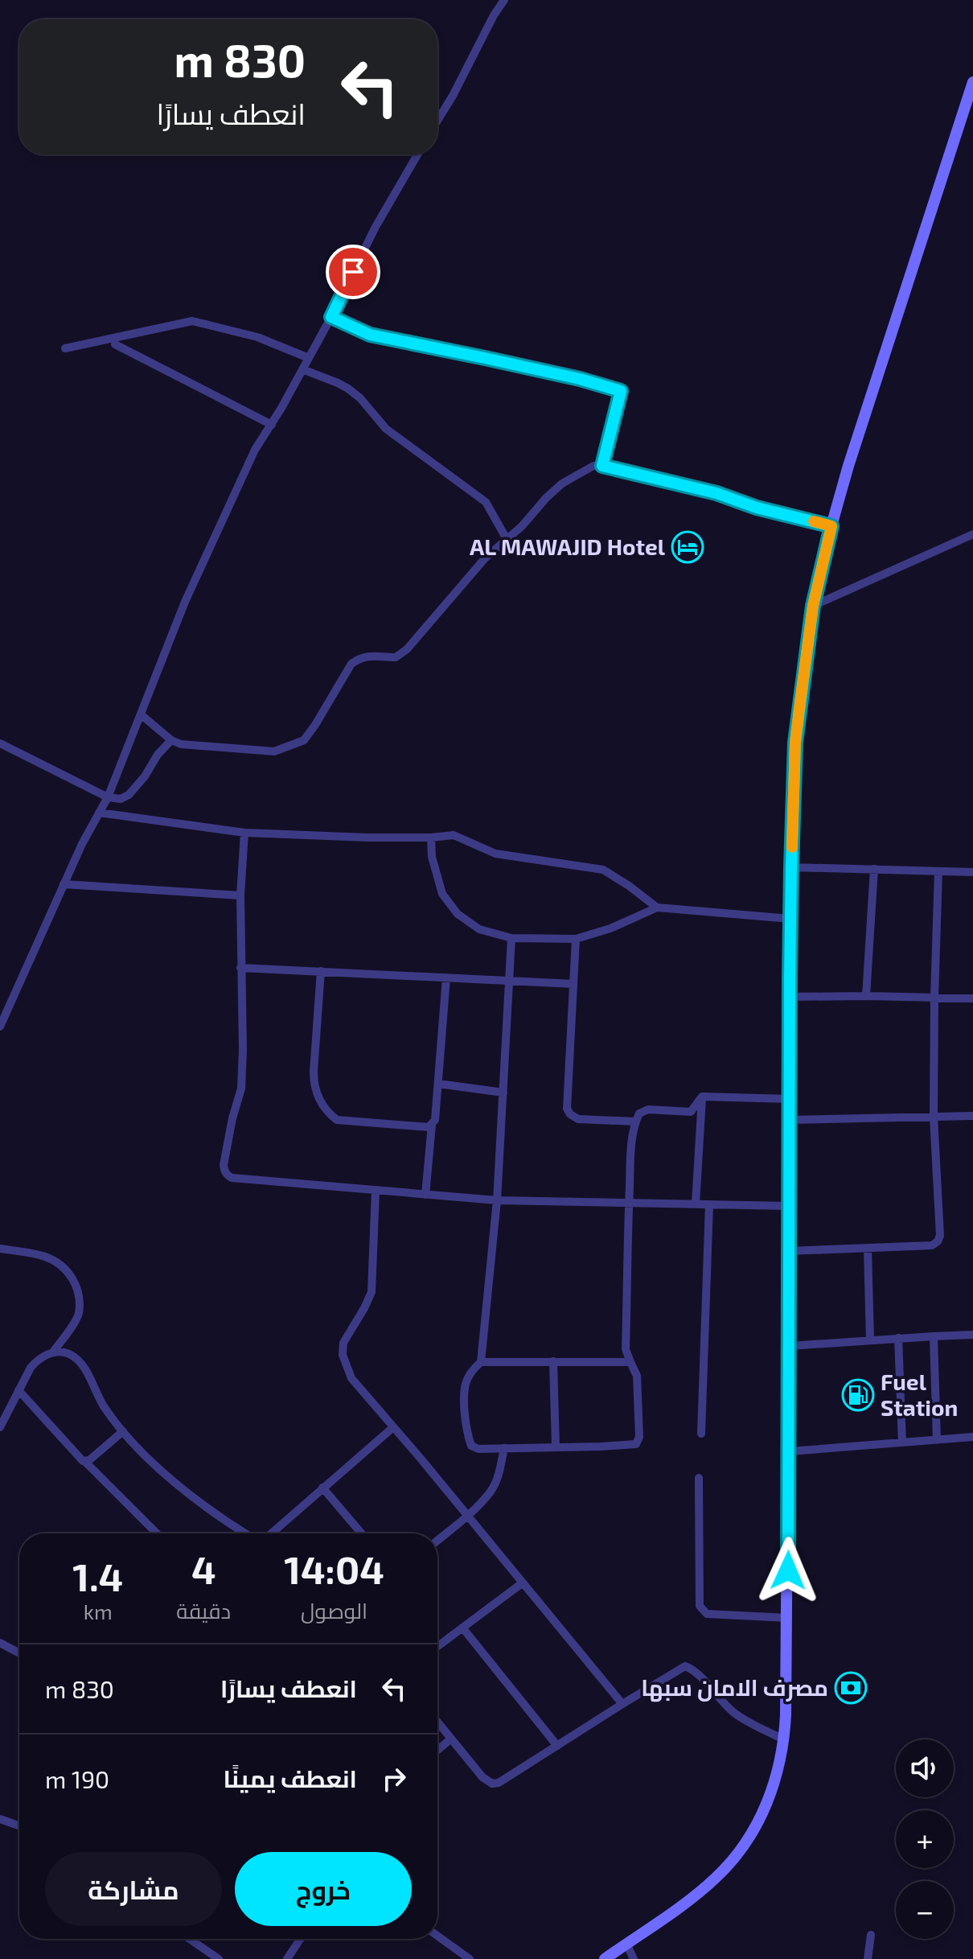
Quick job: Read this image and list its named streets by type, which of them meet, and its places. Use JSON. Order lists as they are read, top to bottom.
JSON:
{
  "places": {
    "hotel": ["AL MAWAJID Hotel"],
    "fuel station": ["Fuel Station"],
    "bank": ["مصرف الامان سبها"]
  },
  "page": {
    "turn": ["830 m", "انعطف يسارًا"],
    "eta": [
      "14:04",
      "الوصول",
      "4",
      "دقيقة",
      "1.4",
      "km"
    ],
    "list": [
      {
        "name": "انعطف يسارًا",
        "value": "830 m"
      },
      {
        "name": "انعطف يمينًا",
        "value": "190 m"
      }
    ],
    "map_buttons": ["+", "−"],
    "buttons": ["خروج", "مشاركة"]
  }
}
